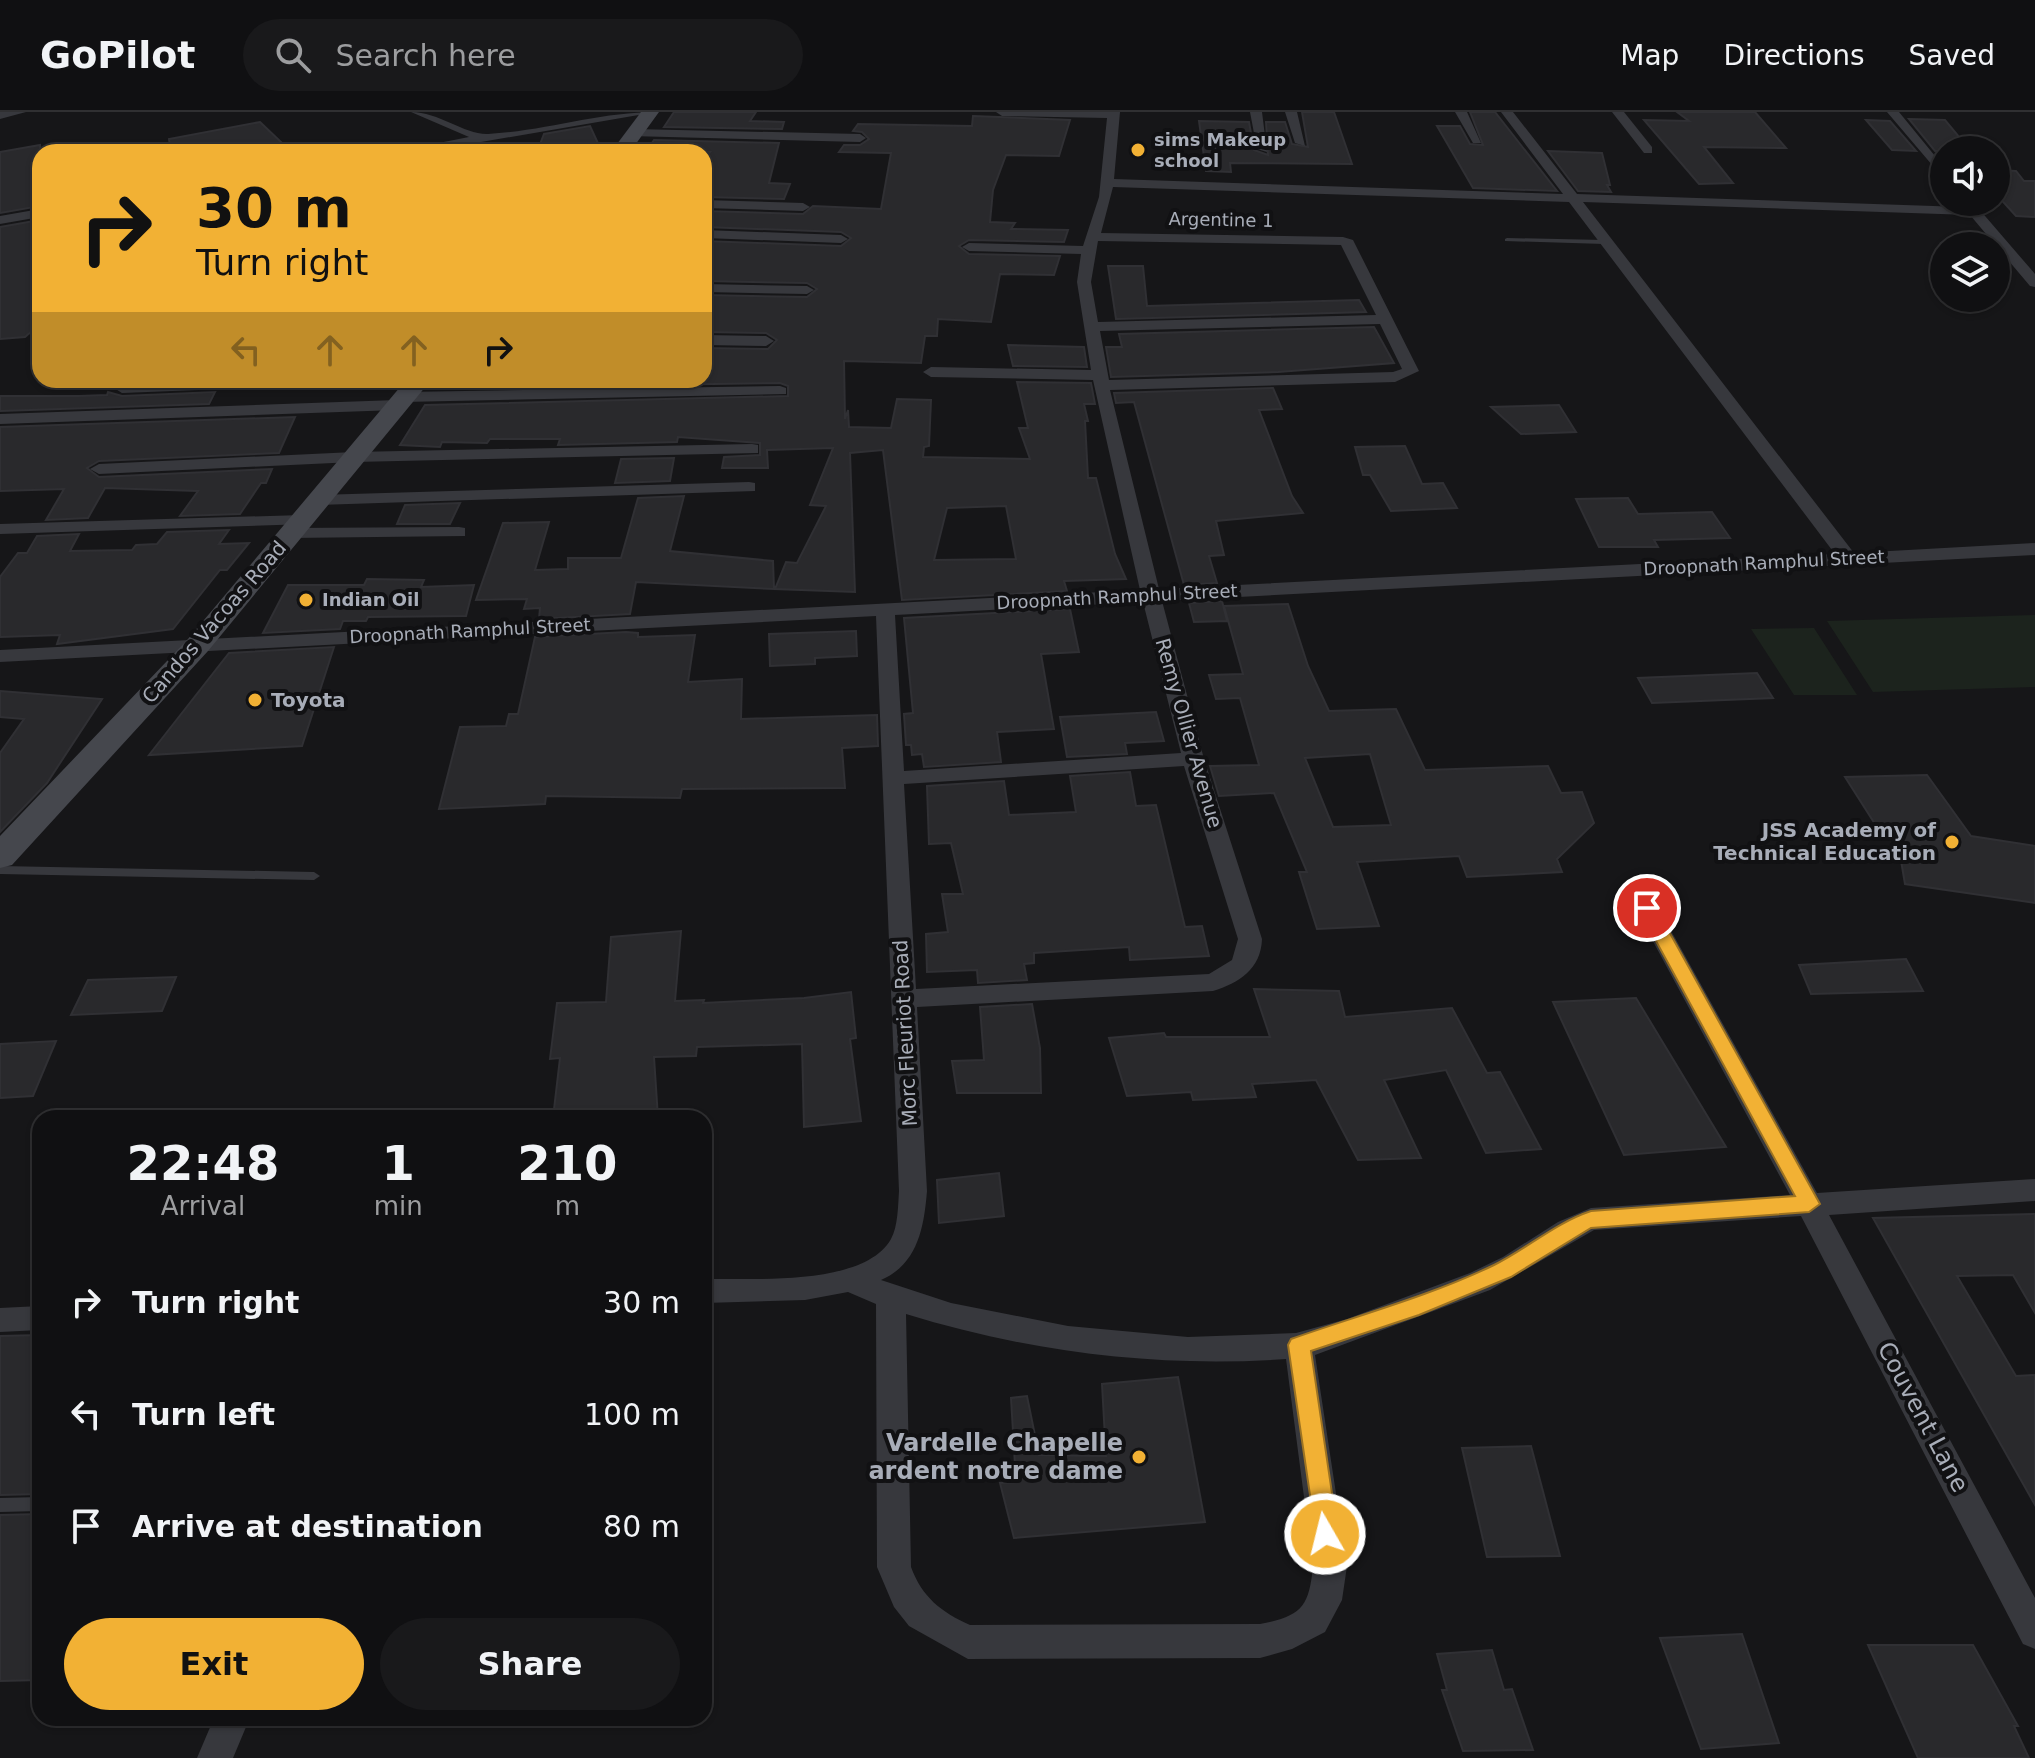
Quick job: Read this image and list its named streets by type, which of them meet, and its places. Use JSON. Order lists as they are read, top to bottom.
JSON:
{
  "streets": {
    "main road": ["Candos Vacoas Road"],
    "street": [
      "Argentine 1",
      "Droopnath Ramphul Street",
      "Remy Ollier Avenue",
      "Morc Fleuriot Road",
      "Couvent Lane"
    ]
  },
  "crossings": [
    ["Argentine 1", "Remy Ollier Avenue"],
    ["Droopnath Ramphul Street", "Candos Vacoas Road"],
    ["Droopnath Ramphul Street", "Remy Ollier Avenue"],
    ["Droopnath Ramphul Street", "Morc Fleuriot Road"],
    ["Remy Ollier Avenue", "Morc Fleuriot Road"]
  ],
  "places": [
    "sims Makeup school",
    "Indian Oil",
    "Toyota",
    "JSS Academy of Technical Education",
    "Vardelle Chapelle ardent notre dame"
  ],
  "page": {
    "header": "GoPilot",
    "search": "Search here",
    "nav": ["Map", "Directions", "Saved"],
    "turn": ["30 m", "Turn right"],
    "eta": [
      "22:48",
      "Arrival",
      "1",
      "min",
      "210",
      "m"
    ],
    "list": [
      {
        "name": "Turn right",
        "value": "30 m"
      },
      {
        "name": "Turn left",
        "value": "100 m"
      },
      {
        "name": "Arrive at destination",
        "value": "80 m"
      }
    ],
    "buttons": ["Exit", "Share"]
  }
}
